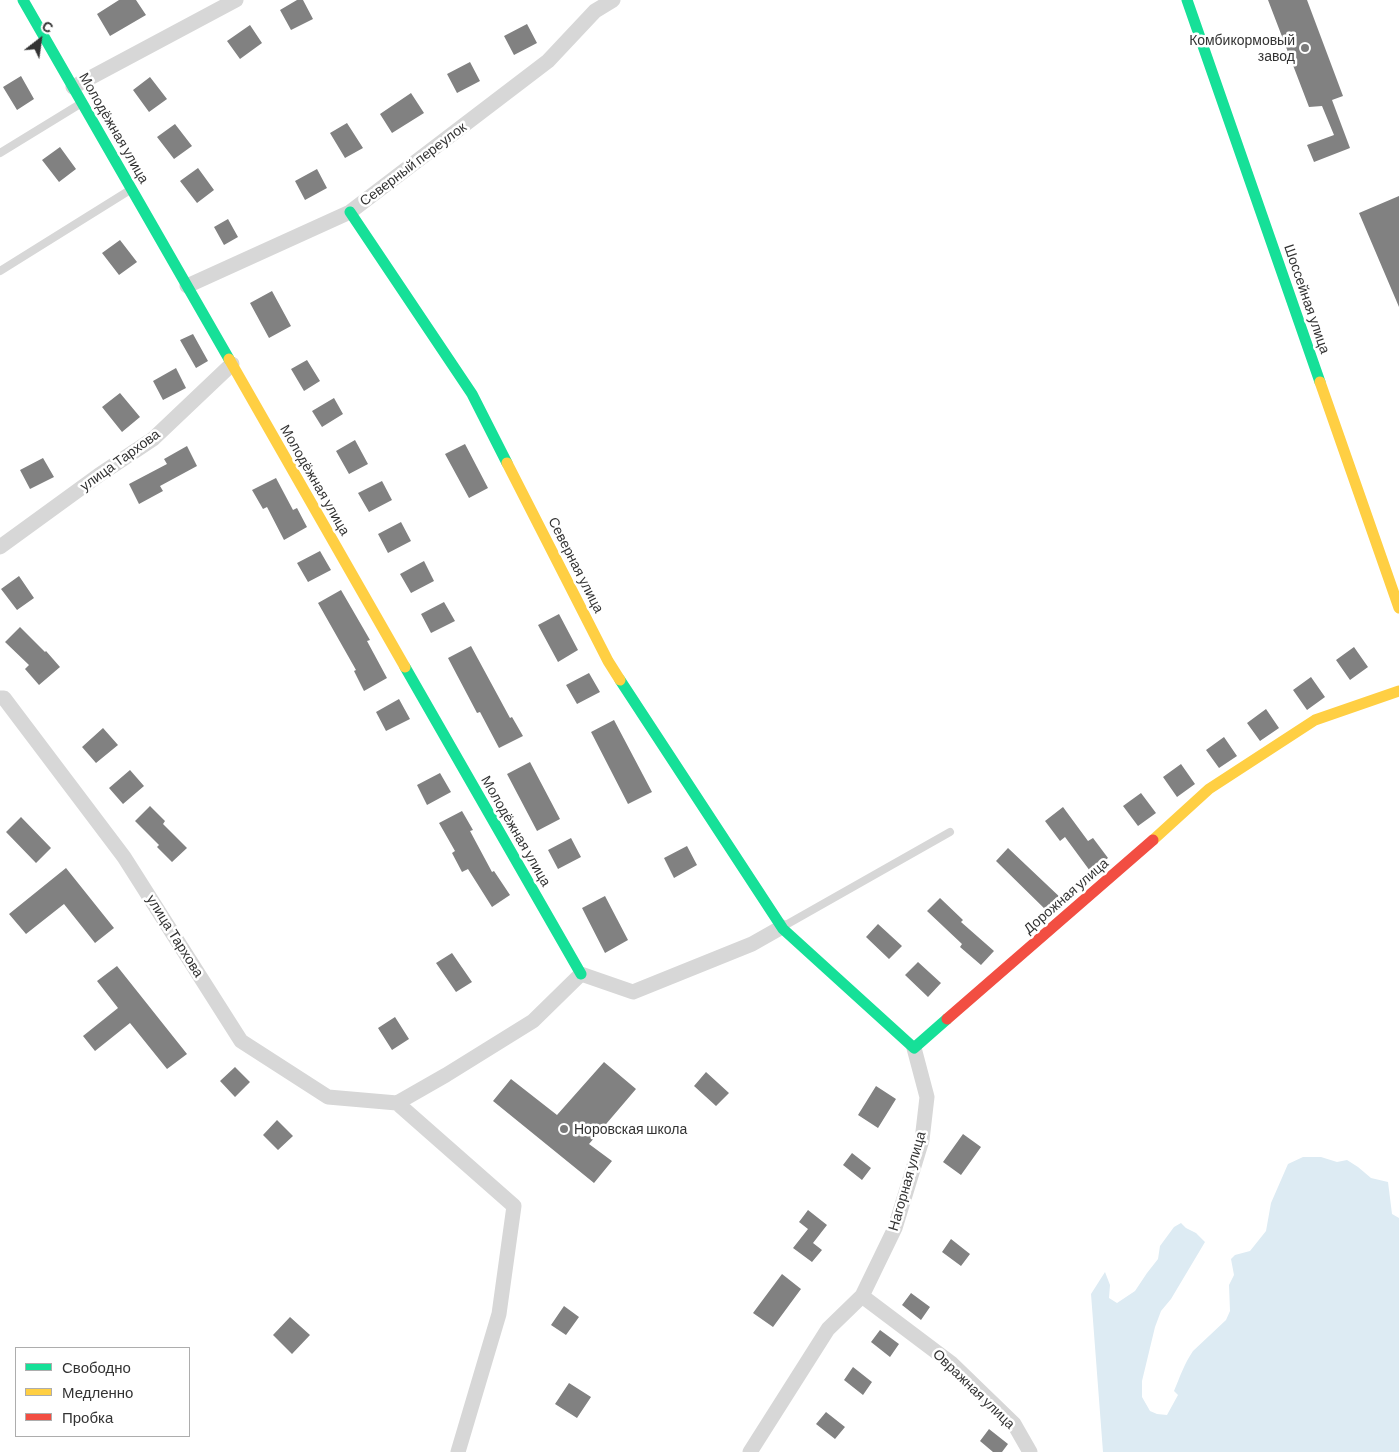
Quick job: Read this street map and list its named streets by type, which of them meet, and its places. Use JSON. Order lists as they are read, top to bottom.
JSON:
{
  "streets": {
    "street": [
      "Молодёжная улица",
      "Северный переулок",
      "Шоссейная улица",
      "улица Тархова",
      "Северная улица",
      "Дорожная улица",
      "Нагорная улица",
      "Овражная улица"
    ]
  },
  "crossings": [
    ["Молодёжная улица", "Северный переулок"],
    ["Молодёжная улица", "улица Тархова"],
    ["Северный переулок", "Северная улица"],
    ["Дорожная улица", "Нагорная улица"],
    ["Нагорная улица", "Овражная улица"]
  ],
  "places": ["Комбикормовый завод", "Норовская школа"],
  "legend": ["Свободно", "Медленно", "Пробка"],
  "north": "top right"
}
